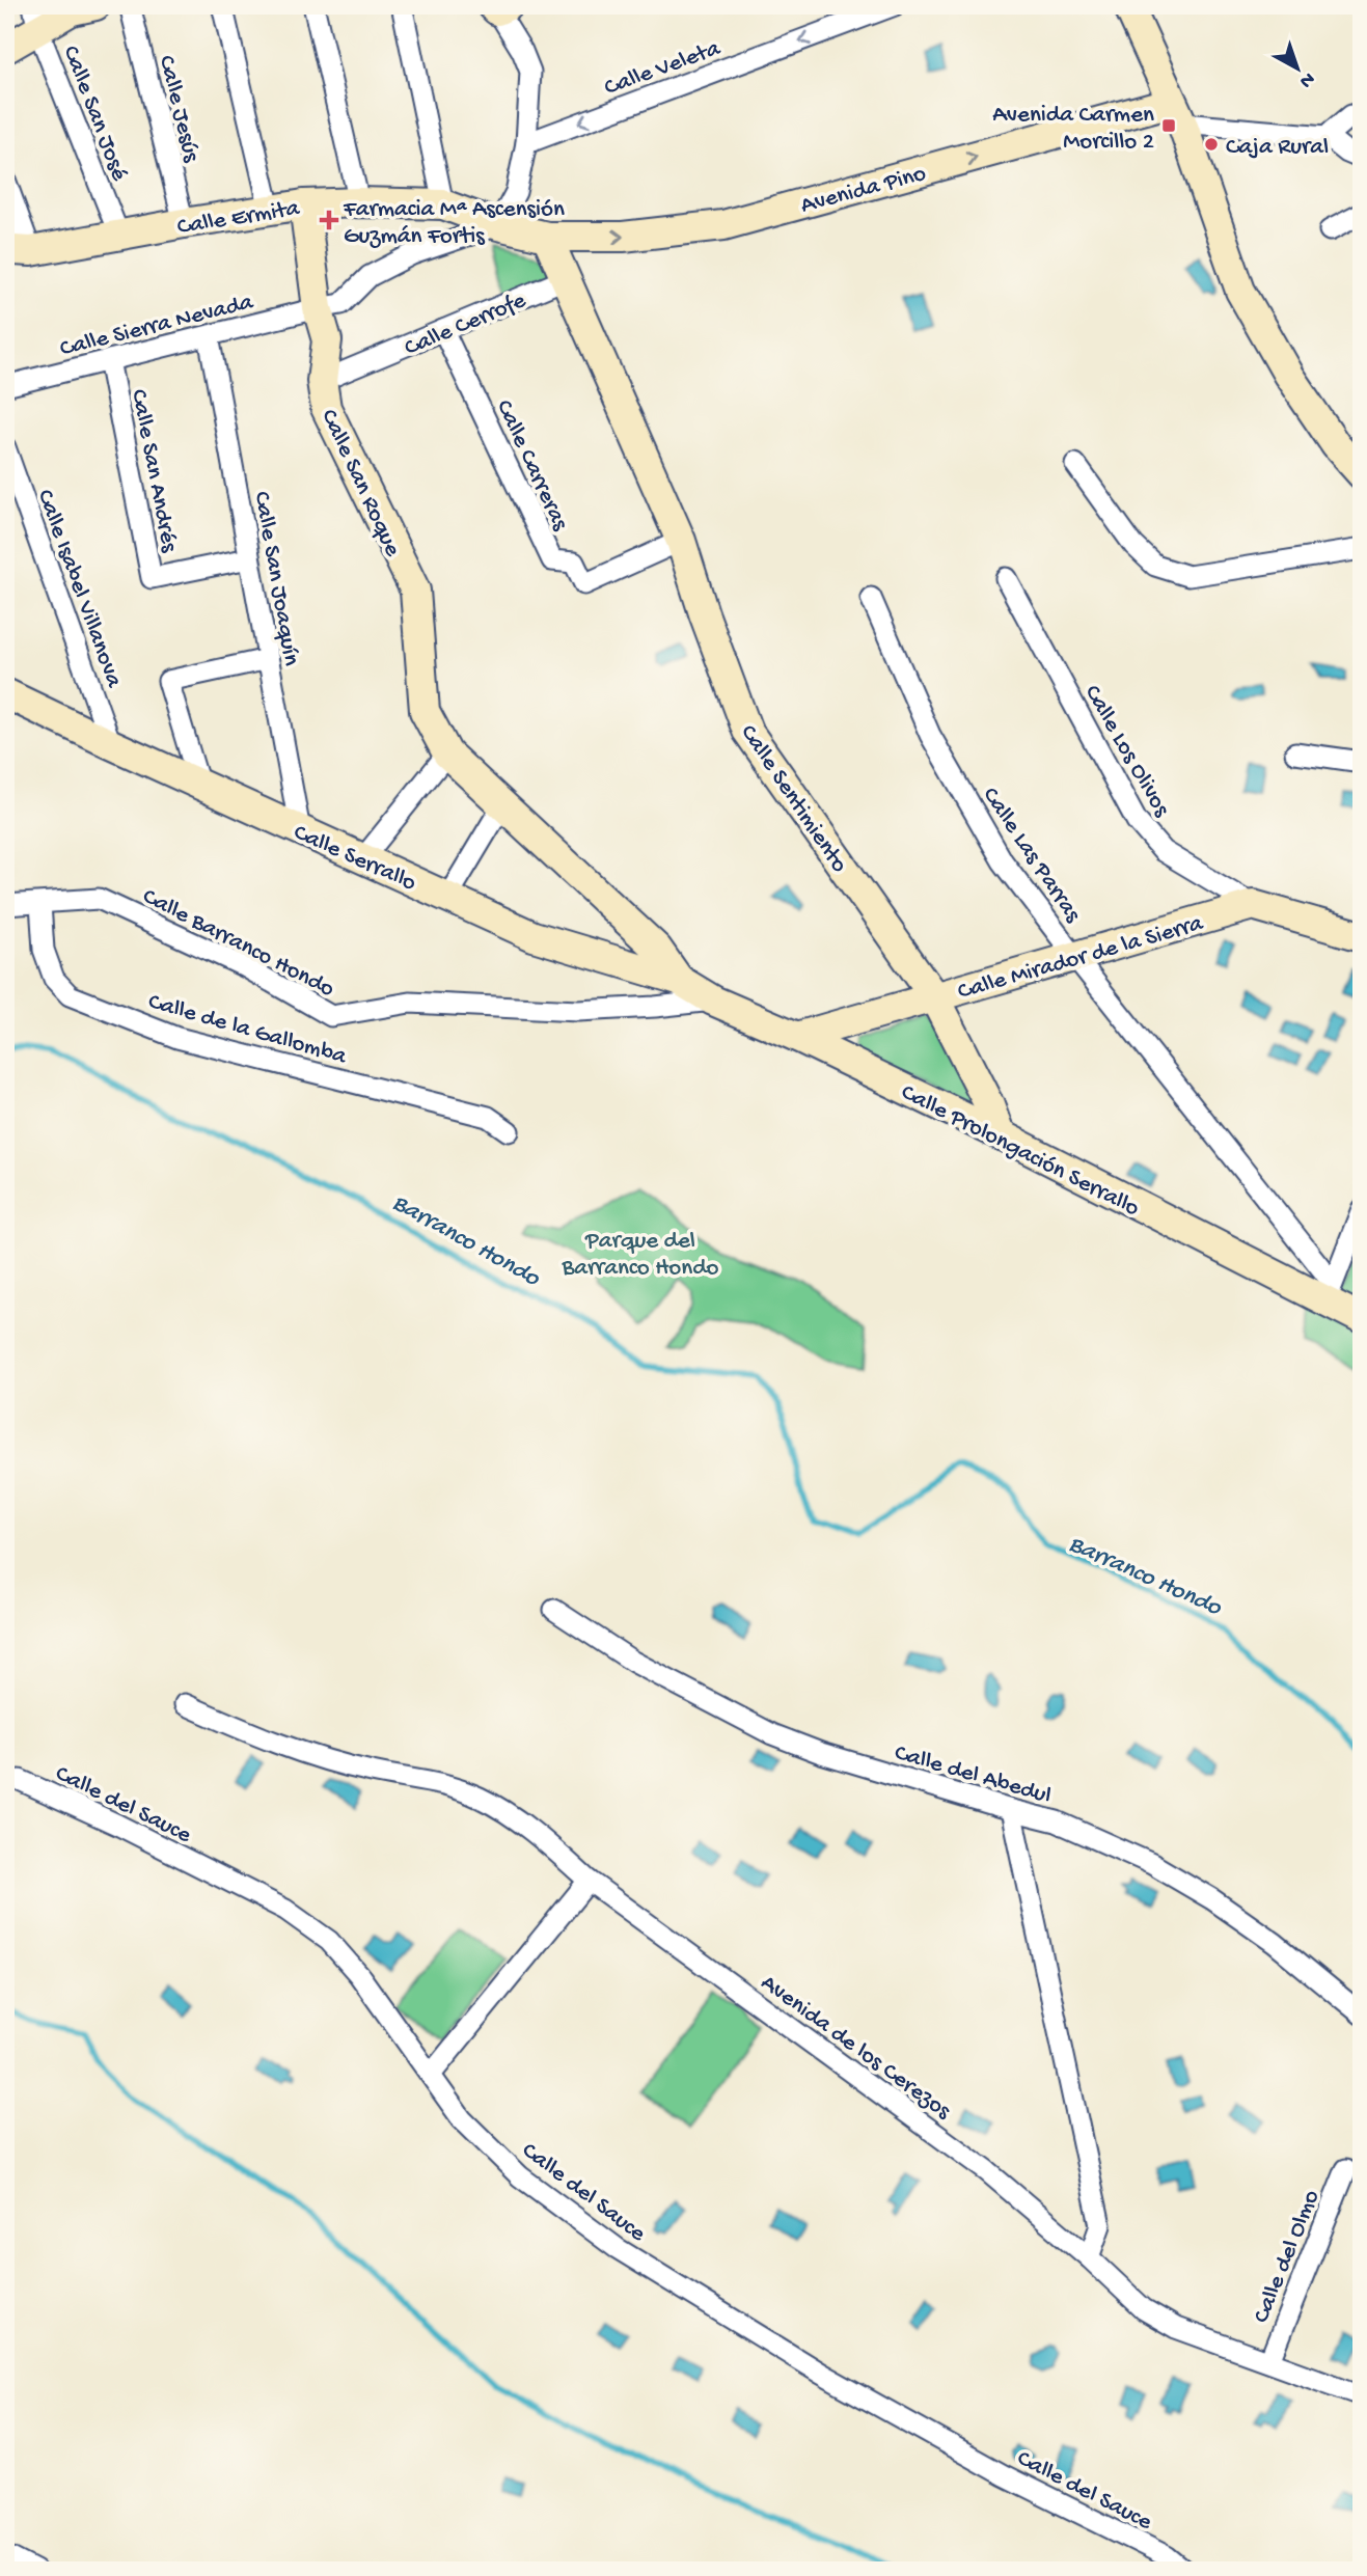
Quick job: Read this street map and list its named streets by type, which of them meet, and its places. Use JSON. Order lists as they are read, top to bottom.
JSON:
{
  "streets": {
    "street": [
      "Calle Veleta",
      "Calle Jesús",
      "Calle San José",
      "Avenida Pino",
      "Calle Ermita",
      "Calle Cerrofe",
      "Calle Sierra Nevada",
      "Calle Carreras",
      "Calle San Andrés",
      "Calle San Roque",
      "Calle San Joaquín",
      "Calle Isabel Villanova",
      "Calle Los Olivos",
      "Calle Sentimiento",
      "Calle Las Parras",
      "Calle Serrallo",
      "Calle Barranco Hondo",
      "Calle Mirador de la Sierra",
      "Calle de la Gallomba",
      "Calle Prolongación Serrallo",
      "Calle del Abedul",
      "Calle del Sauce",
      "Avenida de los Cerezos",
      "Calle del Olmo"
    ]
  },
  "crossings": [
    ["Calle Jesús", "Calle Ermita"],
    ["Calle San José", "Calle Ermita"],
    ["Avenida Pino", "Calle Ermita"],
    ["Calle Ermita", "Calle Sierra Nevada"],
    ["Calle Ermita", "Calle San Roque"],
    ["Calle Cerrofe", "Calle Carreras"],
    ["Calle Cerrofe", "Calle San Roque"],
    ["Calle Cerrofe", "Calle Sentimiento"],
    ["Calle Sierra Nevada", "Calle San Andrés"],
    ["Calle Sierra Nevada", "Calle San Roque"],
    ["Calle Sierra Nevada", "Calle San Joaquín"],
    ["Calle Carreras", "Calle Sentimiento"],
    ["Calle San Andrés", "Calle San Joaquín"],
    ["Calle San Roque", "Calle Serrallo"],
    ["Calle San Joaquín", "Calle Serrallo"],
    ["Calle Isabel Villanova", "Calle Serrallo"],
    ["Calle Los Olivos", "Calle Mirador de la Sierra"],
    ["Calle Sentimiento", "Calle Mirador de la Sierra"],
    ["Calle Sentimiento", "Calle Prolongación Serrallo"],
    ["Calle Las Parras", "Calle Mirador de la Sierra"],
    ["Calle Las Parras", "Calle Prolongación Serrallo"],
    ["Calle Serrallo", "Calle Barranco Hondo"],
    ["Calle Serrallo", "Calle Prolongación Serrallo"],
    ["Calle Barranco Hondo", "Calle de la Gallomba"],
    ["Calle Barranco Hondo", "Calle Prolongación Serrallo"],
    ["Calle Mirador de la Sierra", "Calle Prolongación Serrallo"],
    ["Avenida de los Cerezos", "Calle del Olmo"]
  ],
  "one_way": ["Calle Veleta", "Avenida Pino"],
  "water": ["Barranco Hondo"],
  "parks": ["Parque del Barranco Hondo"],
  "places": {
    "transit": ["Avenida Carmen Morcillo 2"],
    "other": ["Caja Rural"],
    "health": ["Farmacia Mª Ascensión Guzmán Fortis"]
  },
  "north": "bottom right"
}
